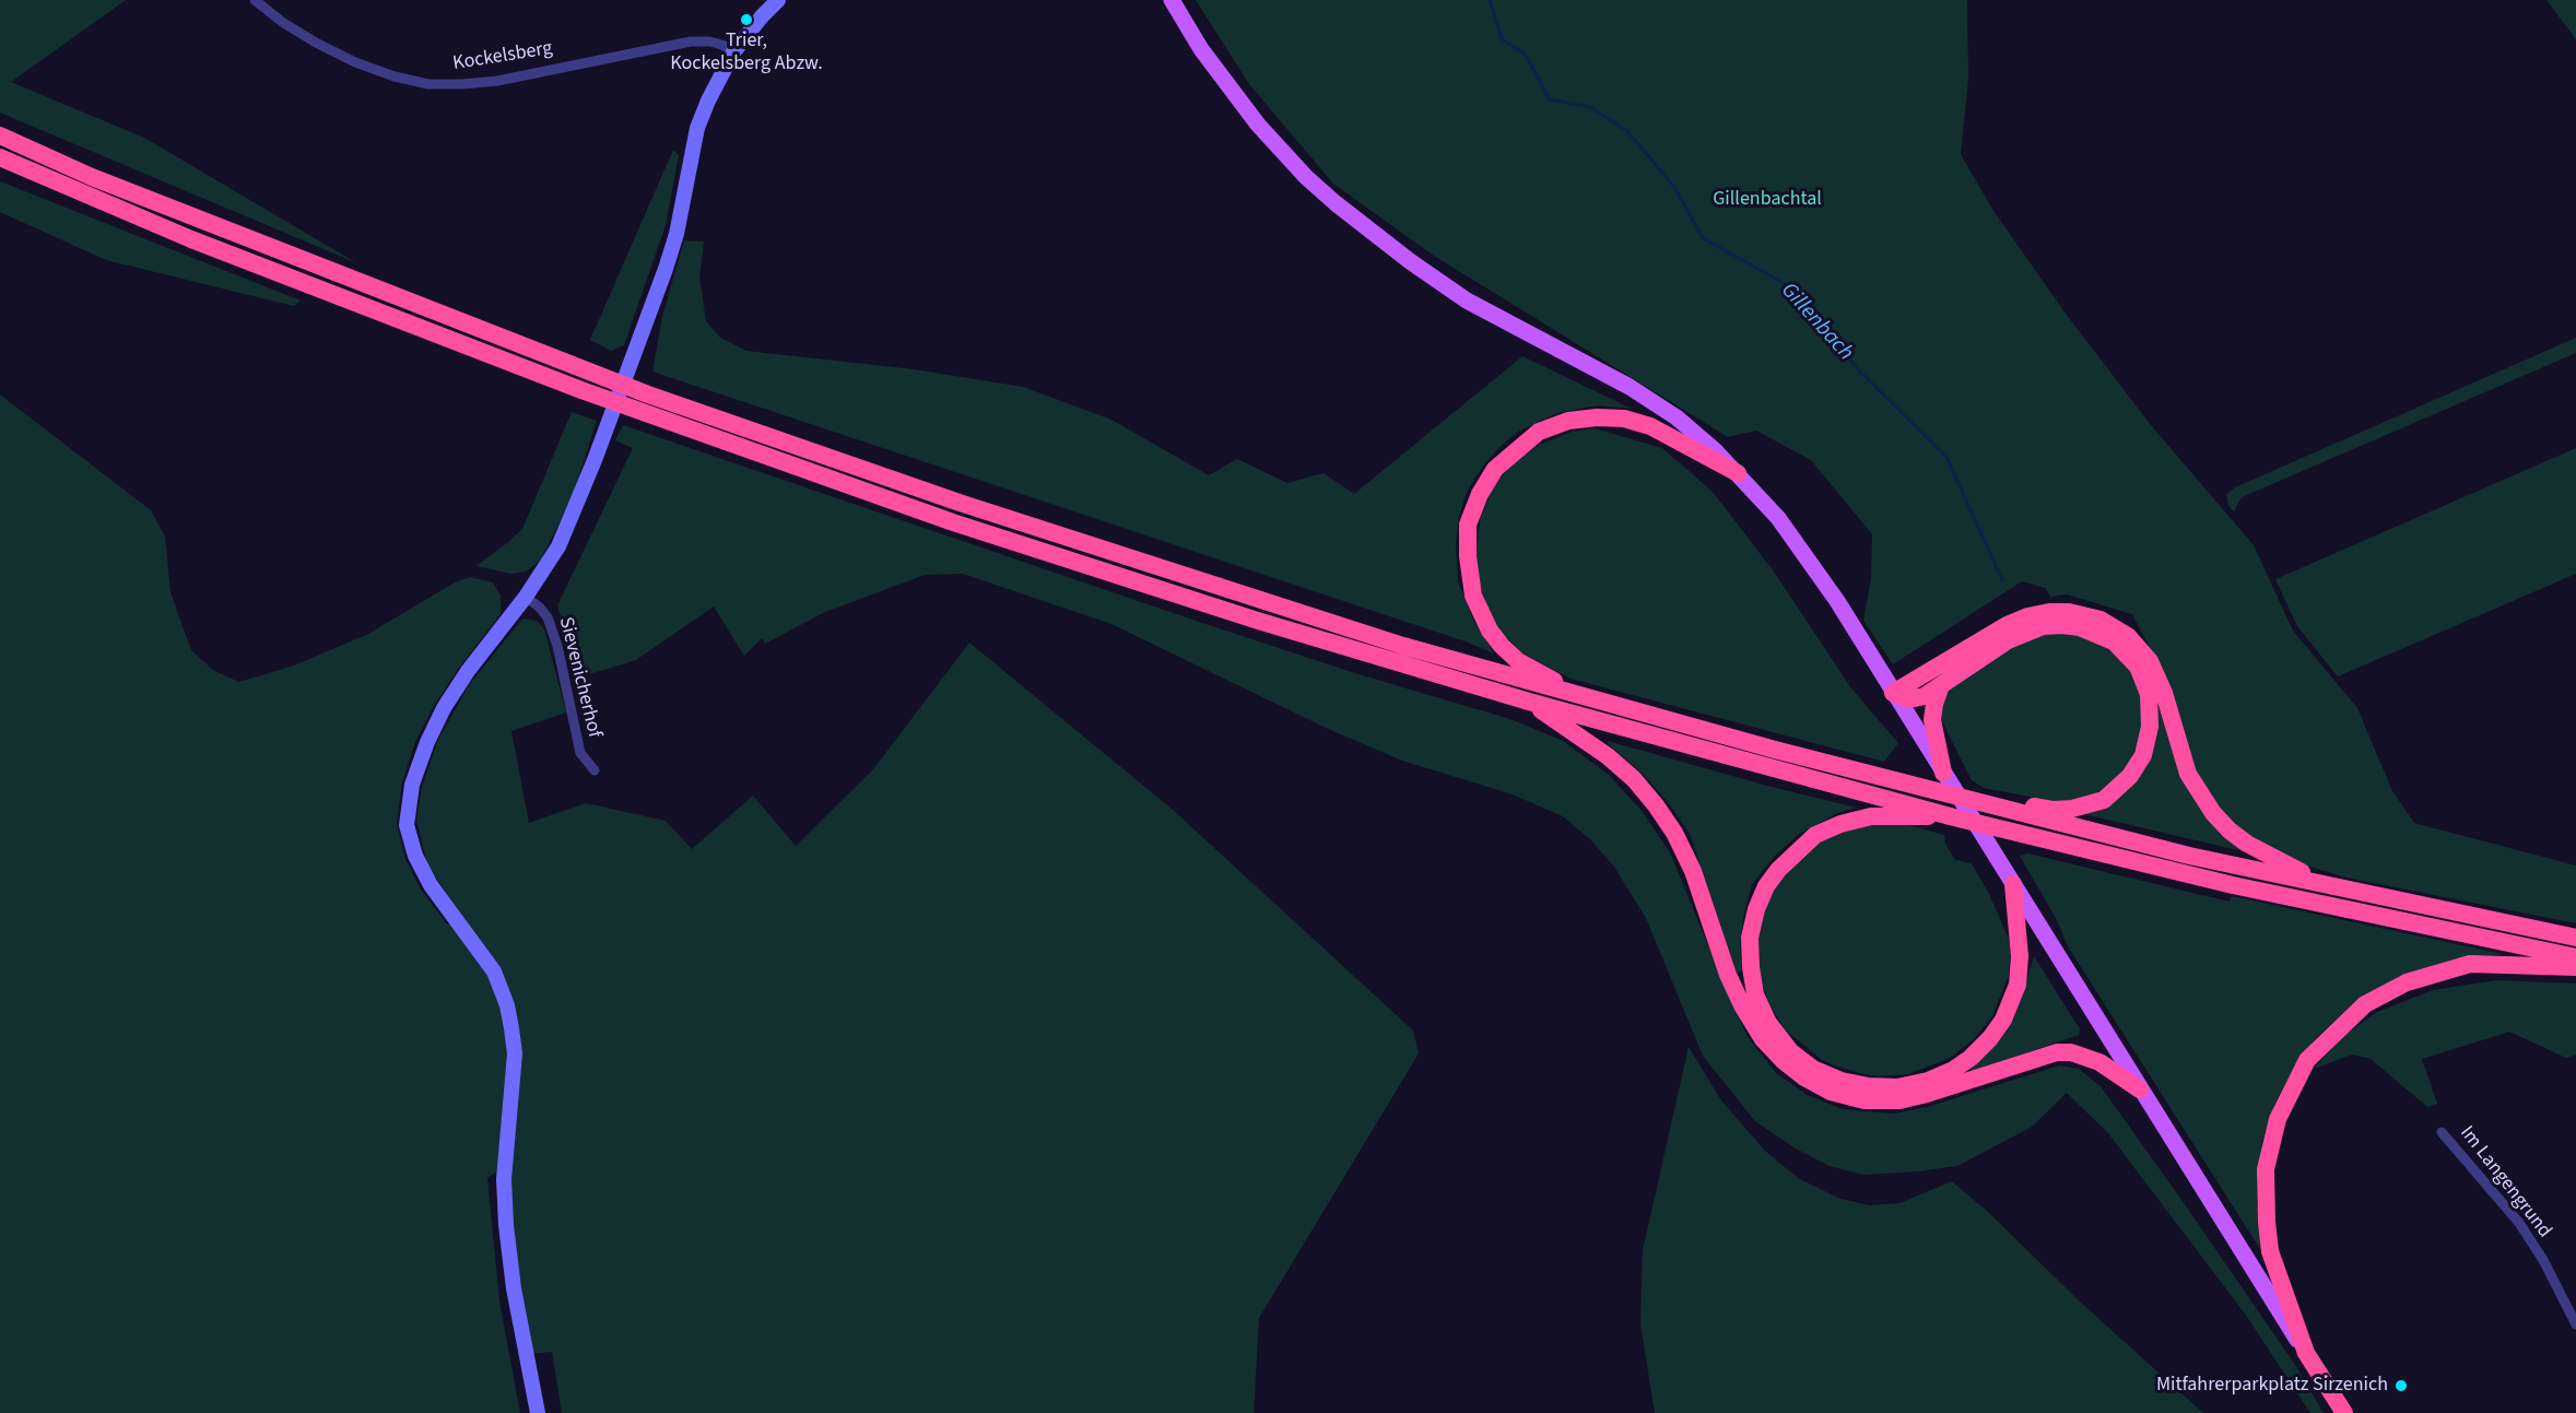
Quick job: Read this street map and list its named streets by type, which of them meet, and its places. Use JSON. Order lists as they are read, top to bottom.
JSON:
{
  "streets": {
    "street": ["Kockelsberg", "Sievenicherhof", "Im Langengrund"]
  },
  "water": ["Gillenbach"],
  "parks": ["Gillenbachtal"],
  "places": ["Trier, Kockelsberg Abzw.", "Mitfahrerparkplatz Sirzenich"]
}
